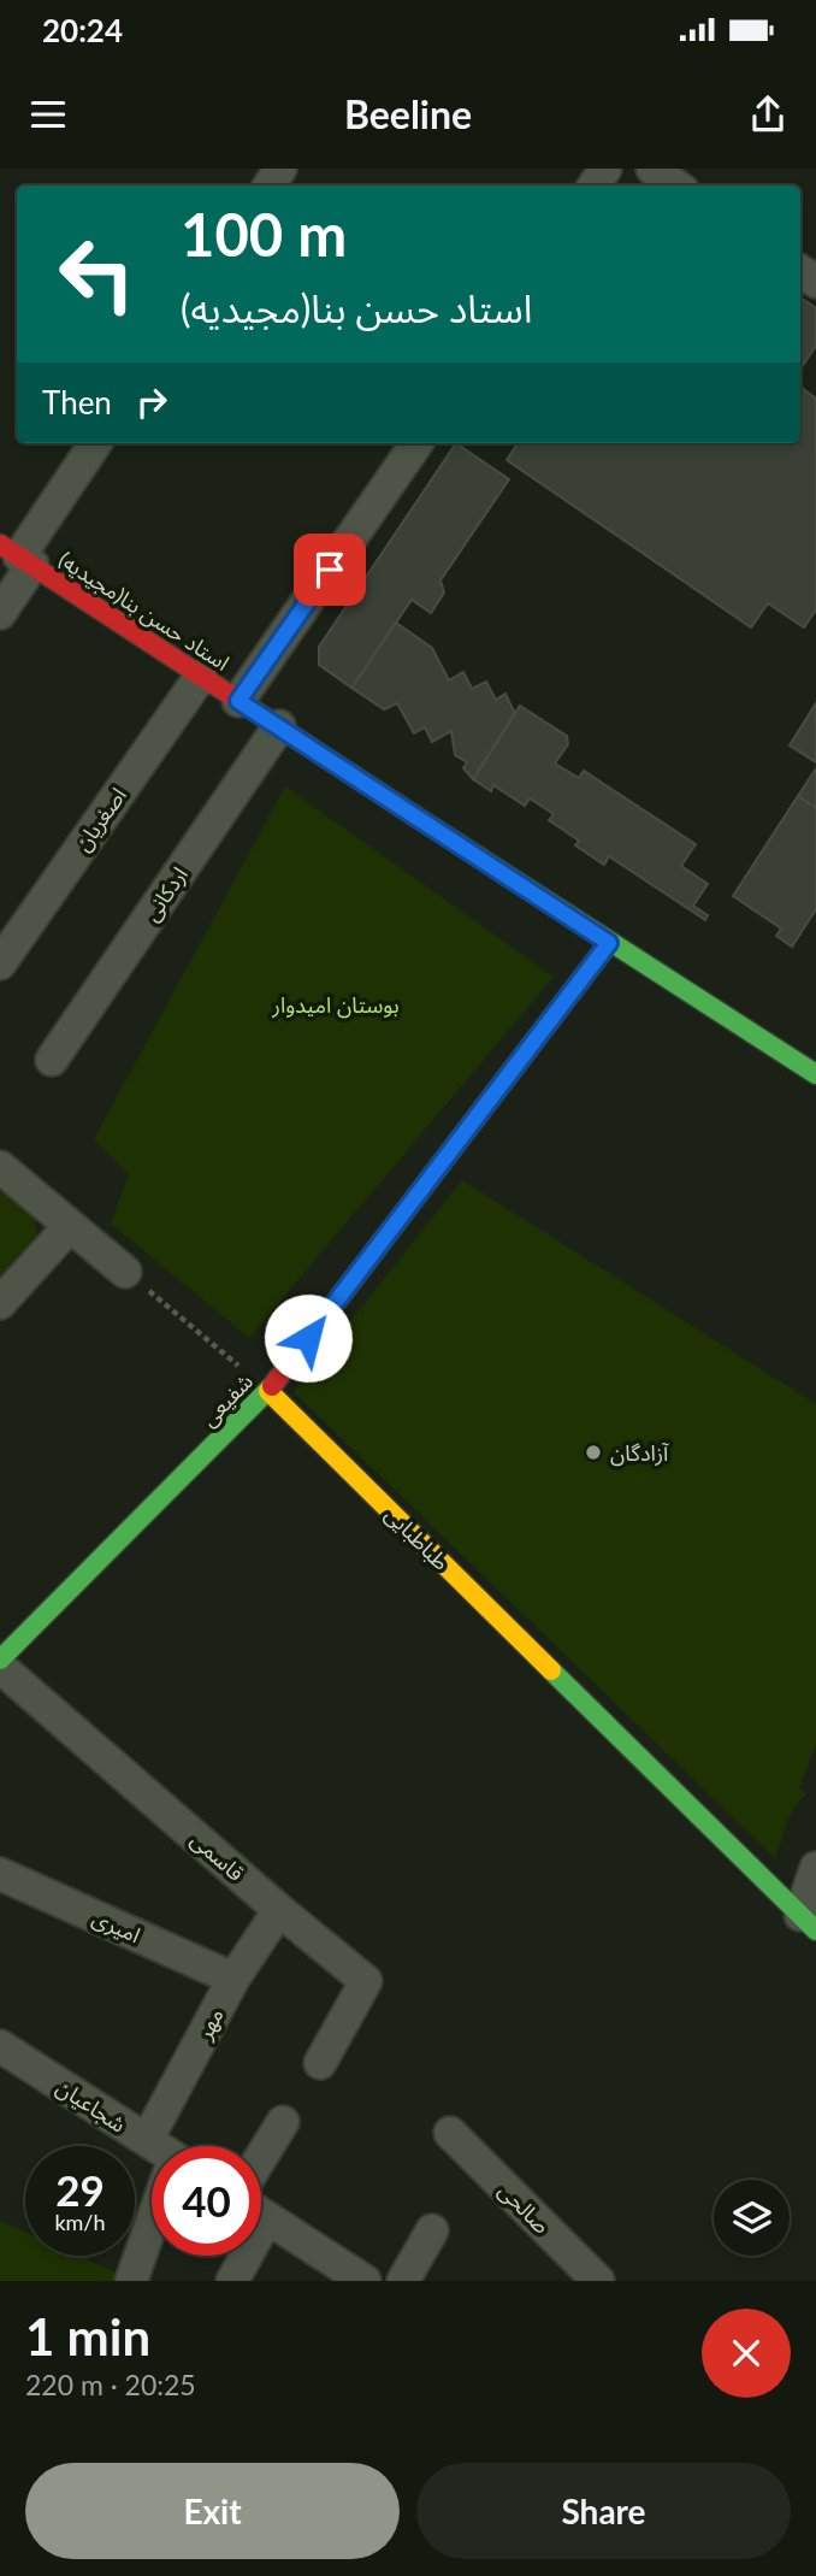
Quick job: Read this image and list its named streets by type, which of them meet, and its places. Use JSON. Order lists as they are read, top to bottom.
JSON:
{
  "streets": {
    "street": [
      "استاد حسن بنا(مجیدیه)",
      "اصغریان",
      "اردکانی",
      "شفیعی",
      "طباطبایی",
      "قاسمی",
      "امیری",
      "مهر",
      "شجاعیان",
      "صالحی"
    ]
  },
  "crossings": [
    ["استاد حسن بنا(مجیدیه)", "اصغریان"],
    ["استاد حسن بنا(مجیدیه)", "اردکانی"],
    ["استاد حسن بنا(مجیدیه)", "شفیعی"],
    ["شفیعی", "طباطبایی"],
    ["قاسمی", "مهر"],
    ["امیری", "مهر"],
    ["مهر", "شجاعیان"]
  ],
  "parks": ["بوستان امیدوار"],
  "places": ["آزادگان"],
  "page": {
    "status": "20:24",
    "header": "Beeline",
    "turn": ["100 m", "استاد حسن بنا(مجیدیه)"],
    "then": "Then",
    "speed": "29 km/h",
    "limit": "40",
    "heading": ["1 min", "220 m · 20:25"],
    "buttons": ["Exit", "Share"]
  }
}
